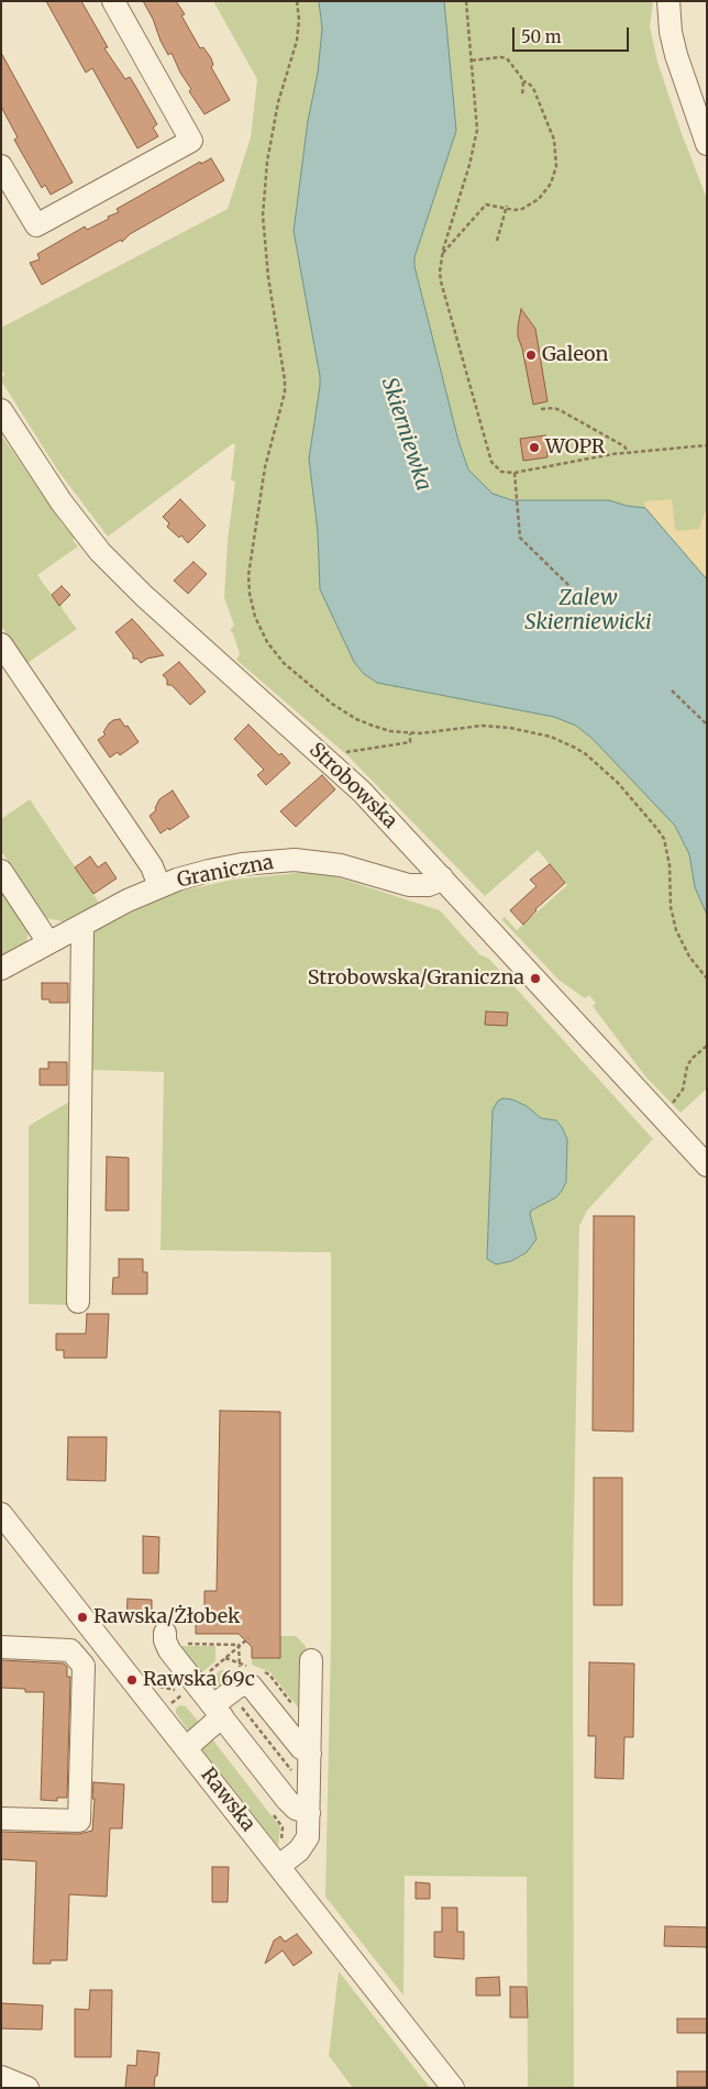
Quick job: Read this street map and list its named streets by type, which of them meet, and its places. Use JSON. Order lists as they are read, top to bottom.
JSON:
{
  "streets": {
    "street": ["Strobowska", "Graniczna", "Rawska"]
  },
  "crossings": [
    ["Strobowska", "Graniczna"]
  ],
  "water": ["Skierniewka", "Zalew Skierniewicki"],
  "places": [
    "Galeon",
    "WOPR",
    "Strobowska/Graniczna",
    "Rawska/Żłobek",
    "Rawska 69c"
  ],
  "scale_bar": "50 m"
}
